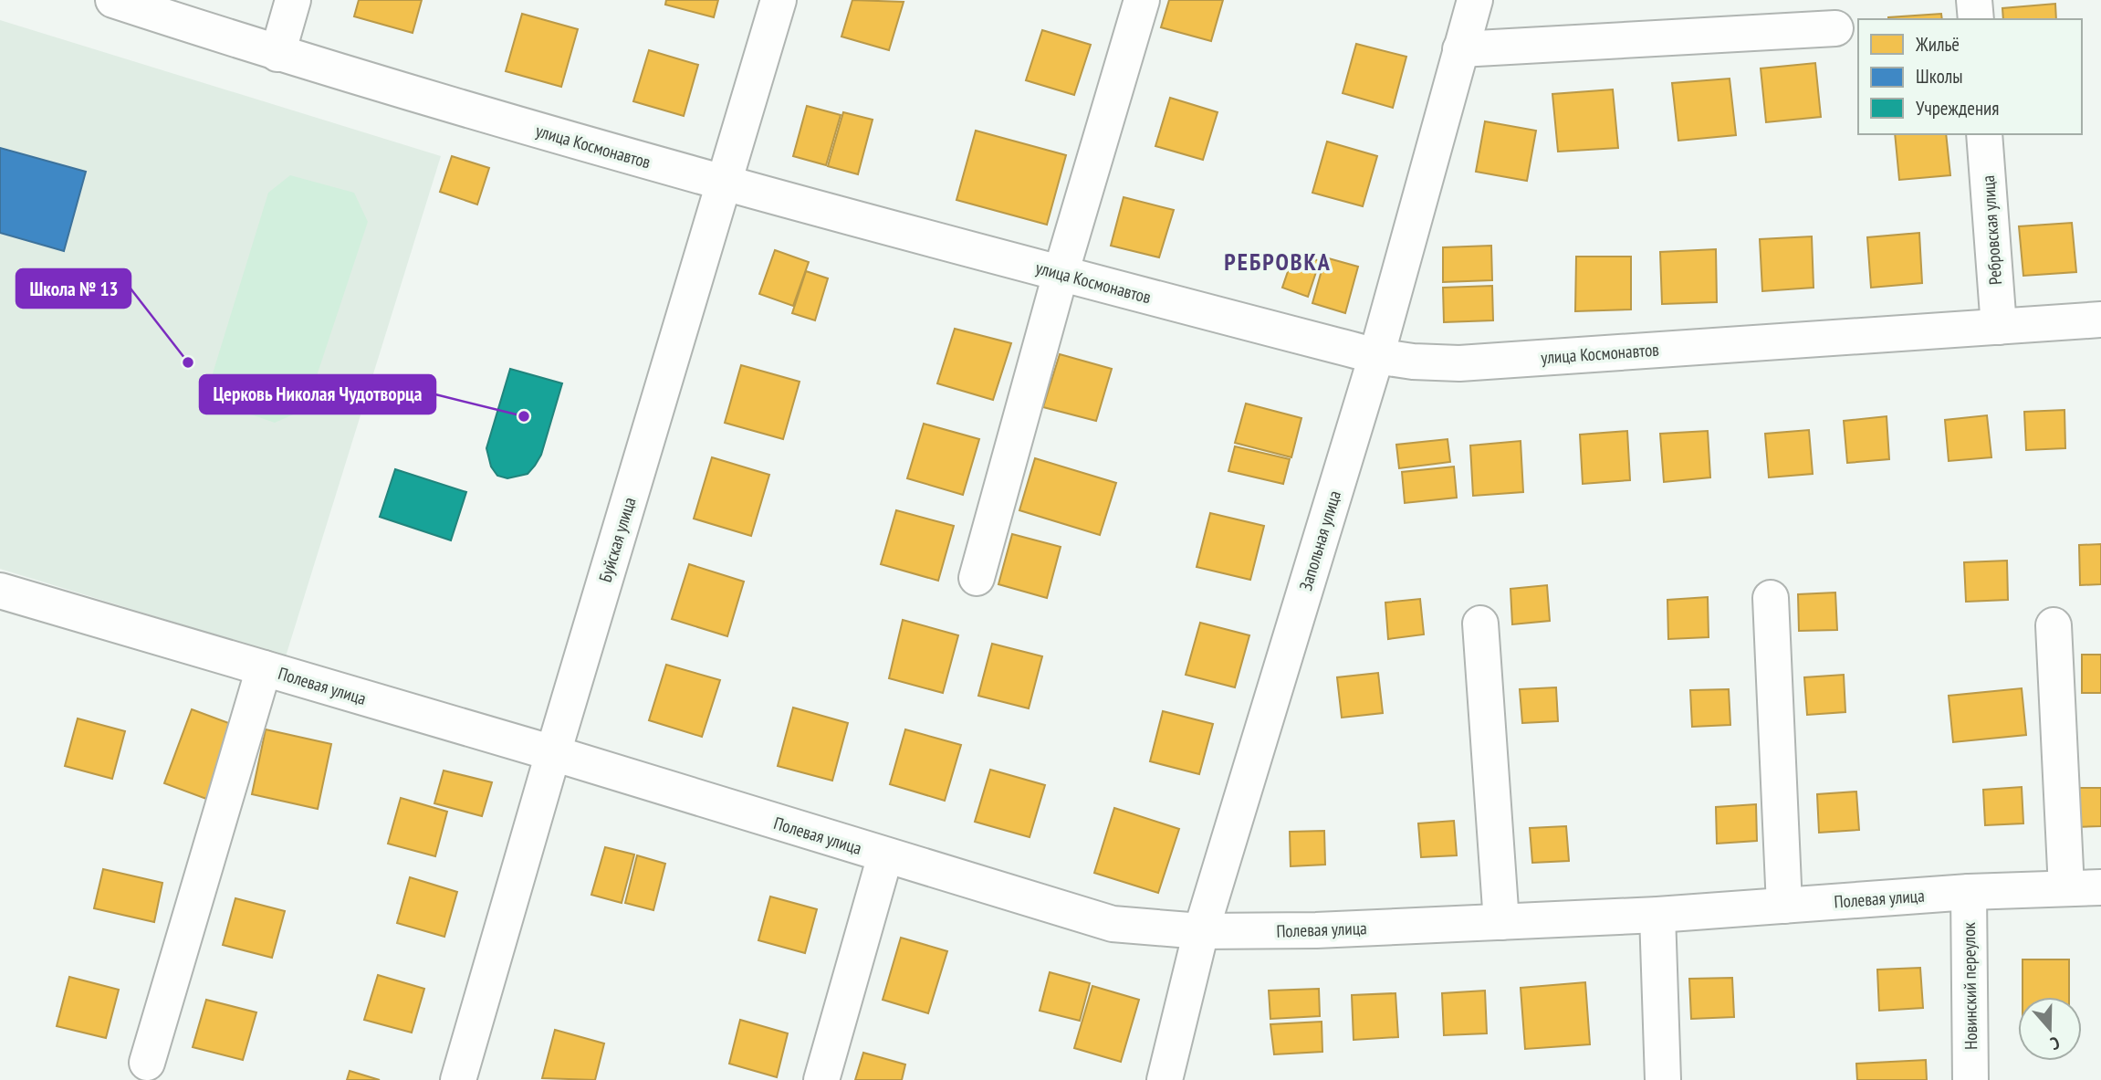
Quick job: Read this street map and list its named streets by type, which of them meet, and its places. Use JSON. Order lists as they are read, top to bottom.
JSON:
{
  "streets": {
    "street": [
      "улица Космонавтов",
      "Ребровская улица",
      "Буйская улица",
      "Запольная улица",
      "Полевая улица",
      "Новинский переулок"
    ]
  },
  "crossings": [
    ["улица Космонавтов", "Ребровская улица"],
    ["улица Космонавтов", "Буйская улица"],
    ["улица Космонавтов", "Запольная улица"],
    ["Буйская улица", "Полевая улица"],
    ["Запольная улица", "Полевая улица"],
    ["Полевая улица", "Новинский переулок"]
  ],
  "districts": ["РЕБРОВКА"],
  "places": ["Школа № 13", "Церковь Николая Чудотворца"],
  "legend": ["Жильё", "Школы", "Учреждения"],
  "north": "bottom"
}
